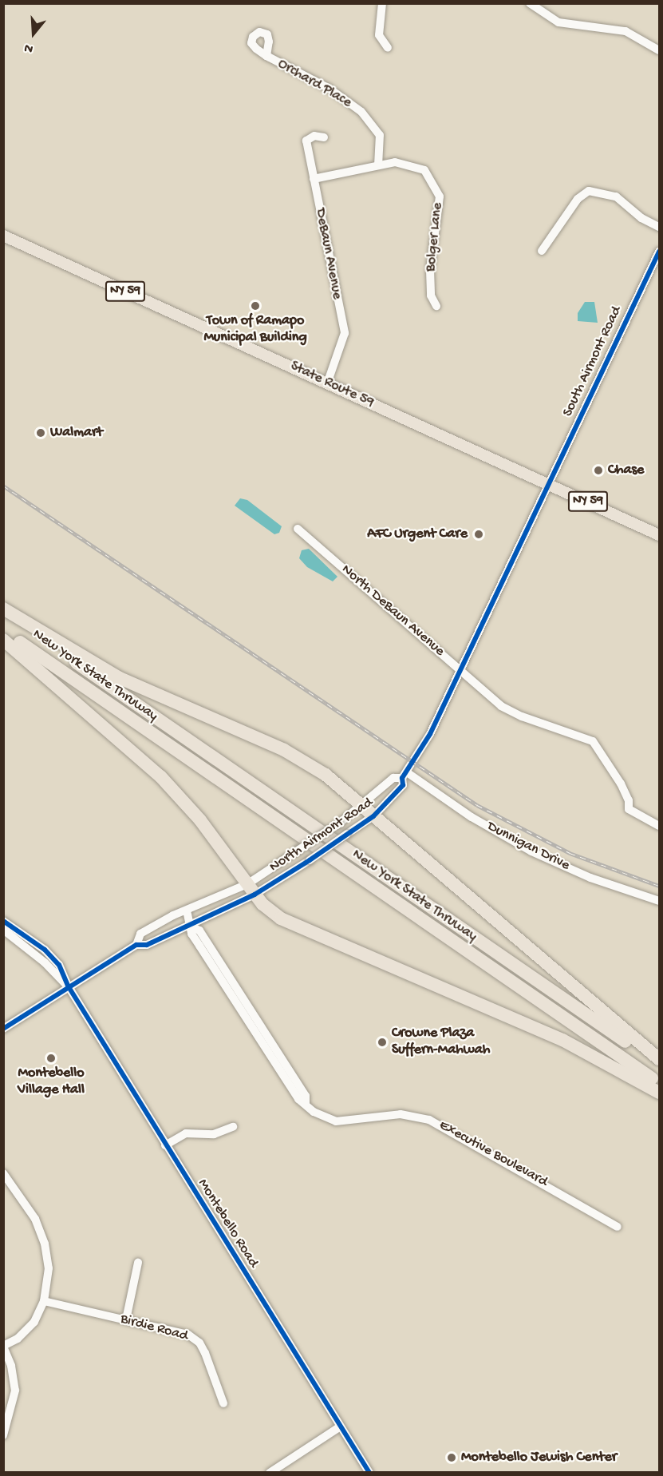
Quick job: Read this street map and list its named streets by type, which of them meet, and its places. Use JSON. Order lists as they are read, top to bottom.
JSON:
{
  "streets": {
    "highway": ["New York State Thruway"],
    "main road": ["NY 59", "State Route 59"],
    "street": [
      "Orchard Place",
      "Bolger Lane",
      "DeBaun Avenue",
      "South Airmont Road",
      "North DeBaun Avenue",
      "North Airmont Road",
      "Dunnigan Drive",
      "Executive Boulevard",
      "Montebello Road",
      "Birdie Road"
    ]
  },
  "crossings": [
    ["Orchard Place", "Bolger Lane"],
    ["Bolger Lane", "DeBaun Avenue"],
    ["DeBaun Avenue", "State Route 59"],
    ["South Airmont Road", "State Route 59"],
    ["South Airmont Road", "North Airmont Road"],
    ["State Route 59", "North Airmont Road"],
    ["North DeBaun Avenue", "North Airmont Road"],
    ["North Airmont Road", "Dunnigan Drive"],
    ["North Airmont Road", "Executive Boulevard"],
    ["North Airmont Road", "Montebello Road"]
  ],
  "places": [
    "Town of Ramapo Municipal Building",
    "Walmart",
    "Chase",
    "AFC Urgent Care",
    "Crowne Plaza Suffern-Mahwah",
    "Montebello Village Hall",
    "Montebello Jewish Center"
  ],
  "north": "bottom"
}
